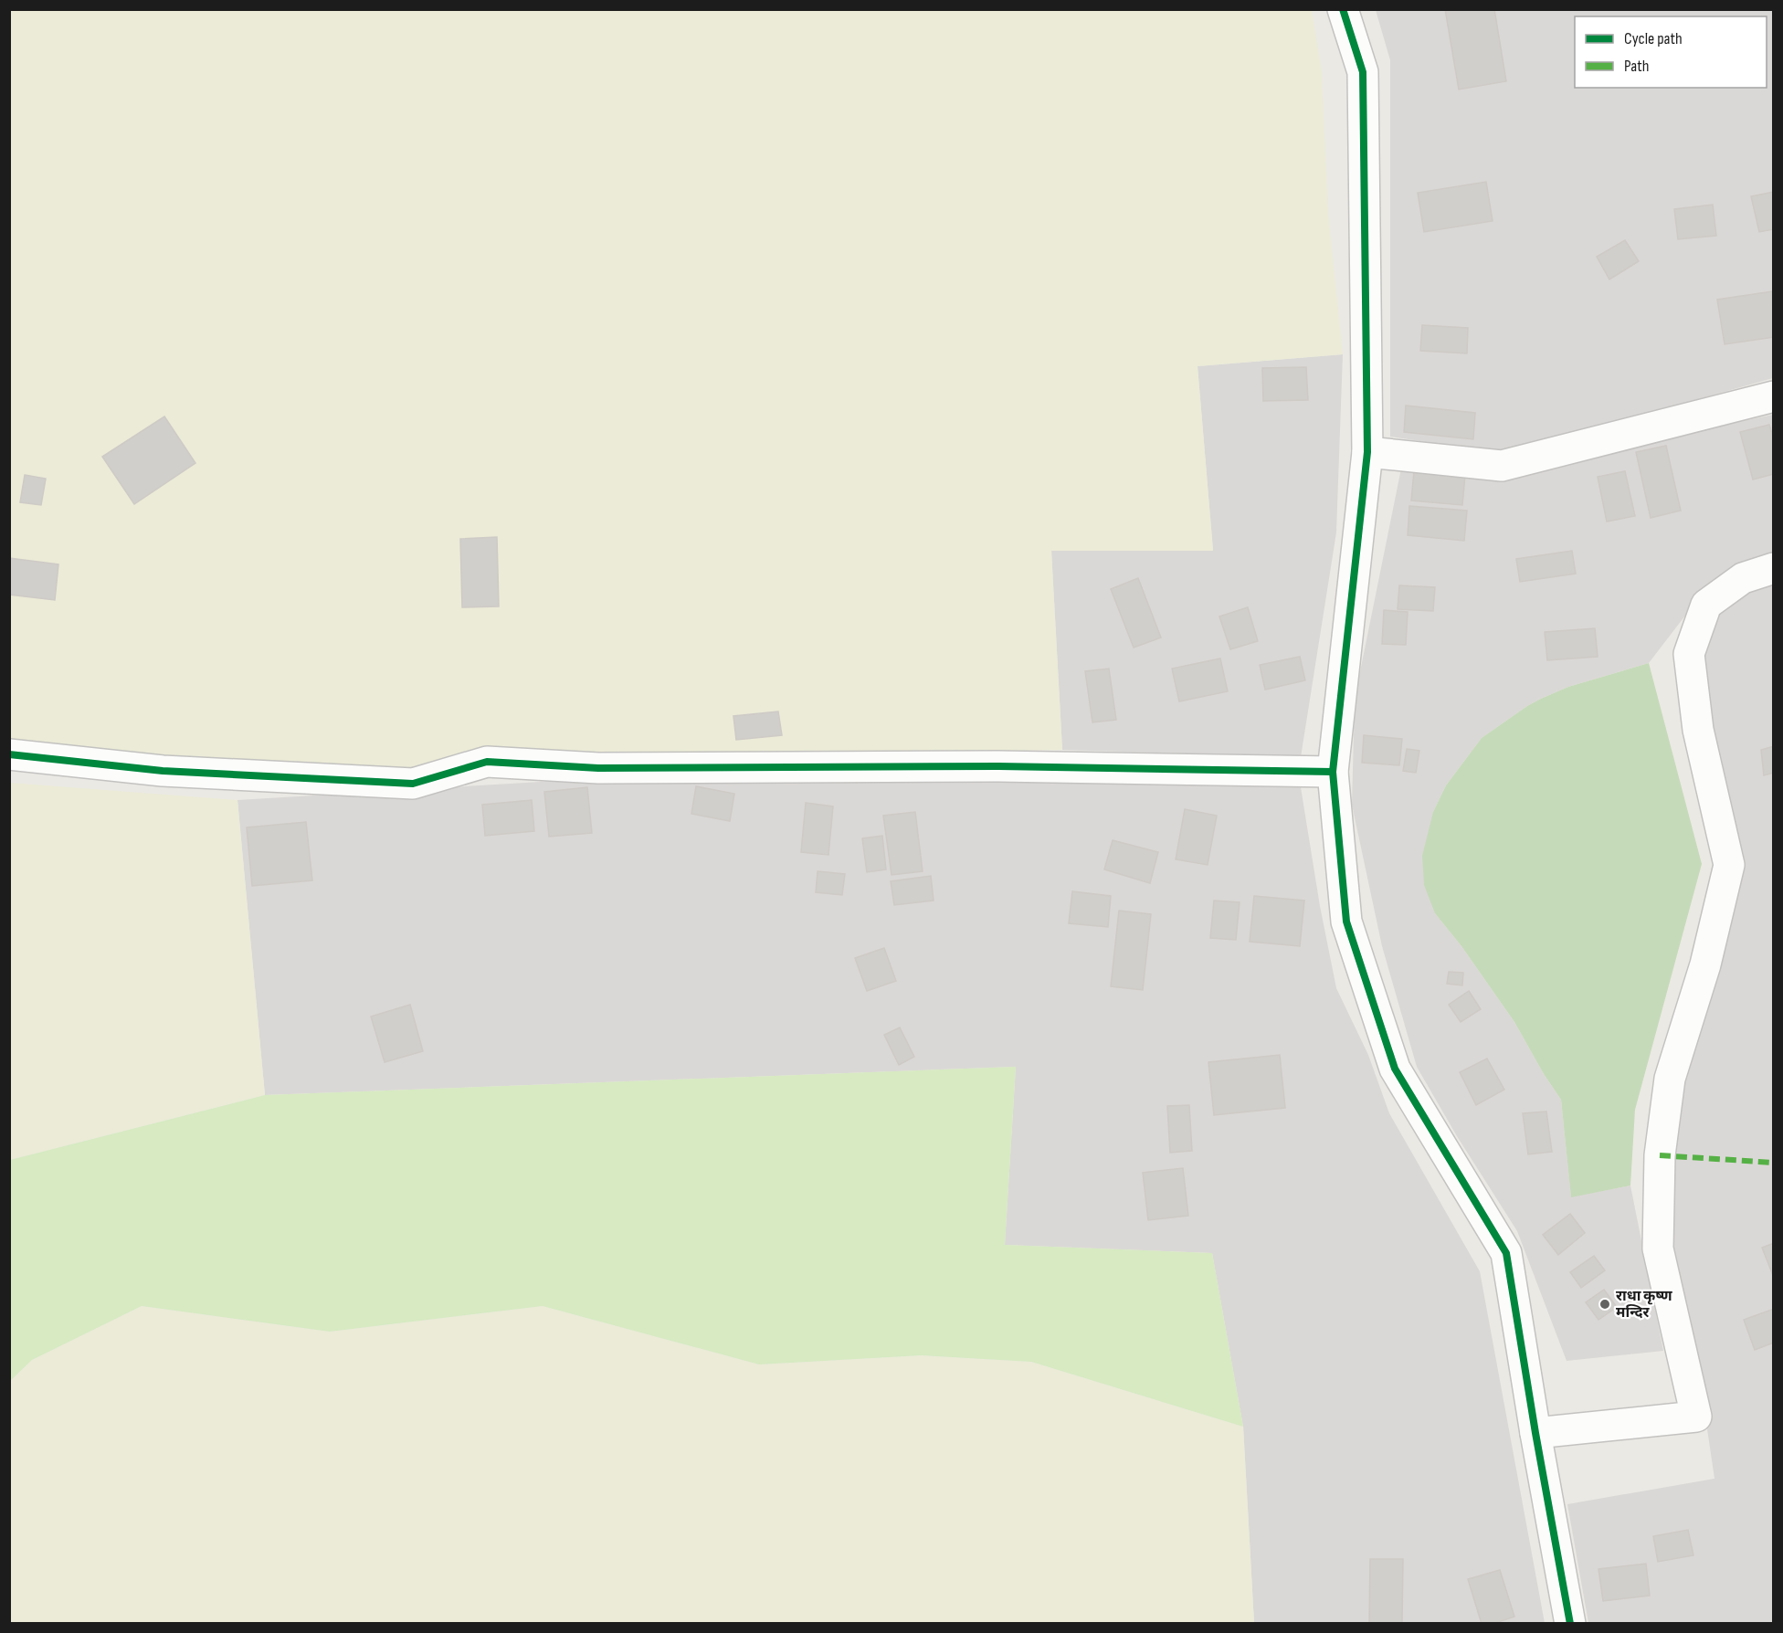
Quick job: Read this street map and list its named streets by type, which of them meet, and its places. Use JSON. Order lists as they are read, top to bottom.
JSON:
{
  "places": ["राधा कृष्ण मन्दिर"],
  "legend": ["Cycle path", "Path"]
}
